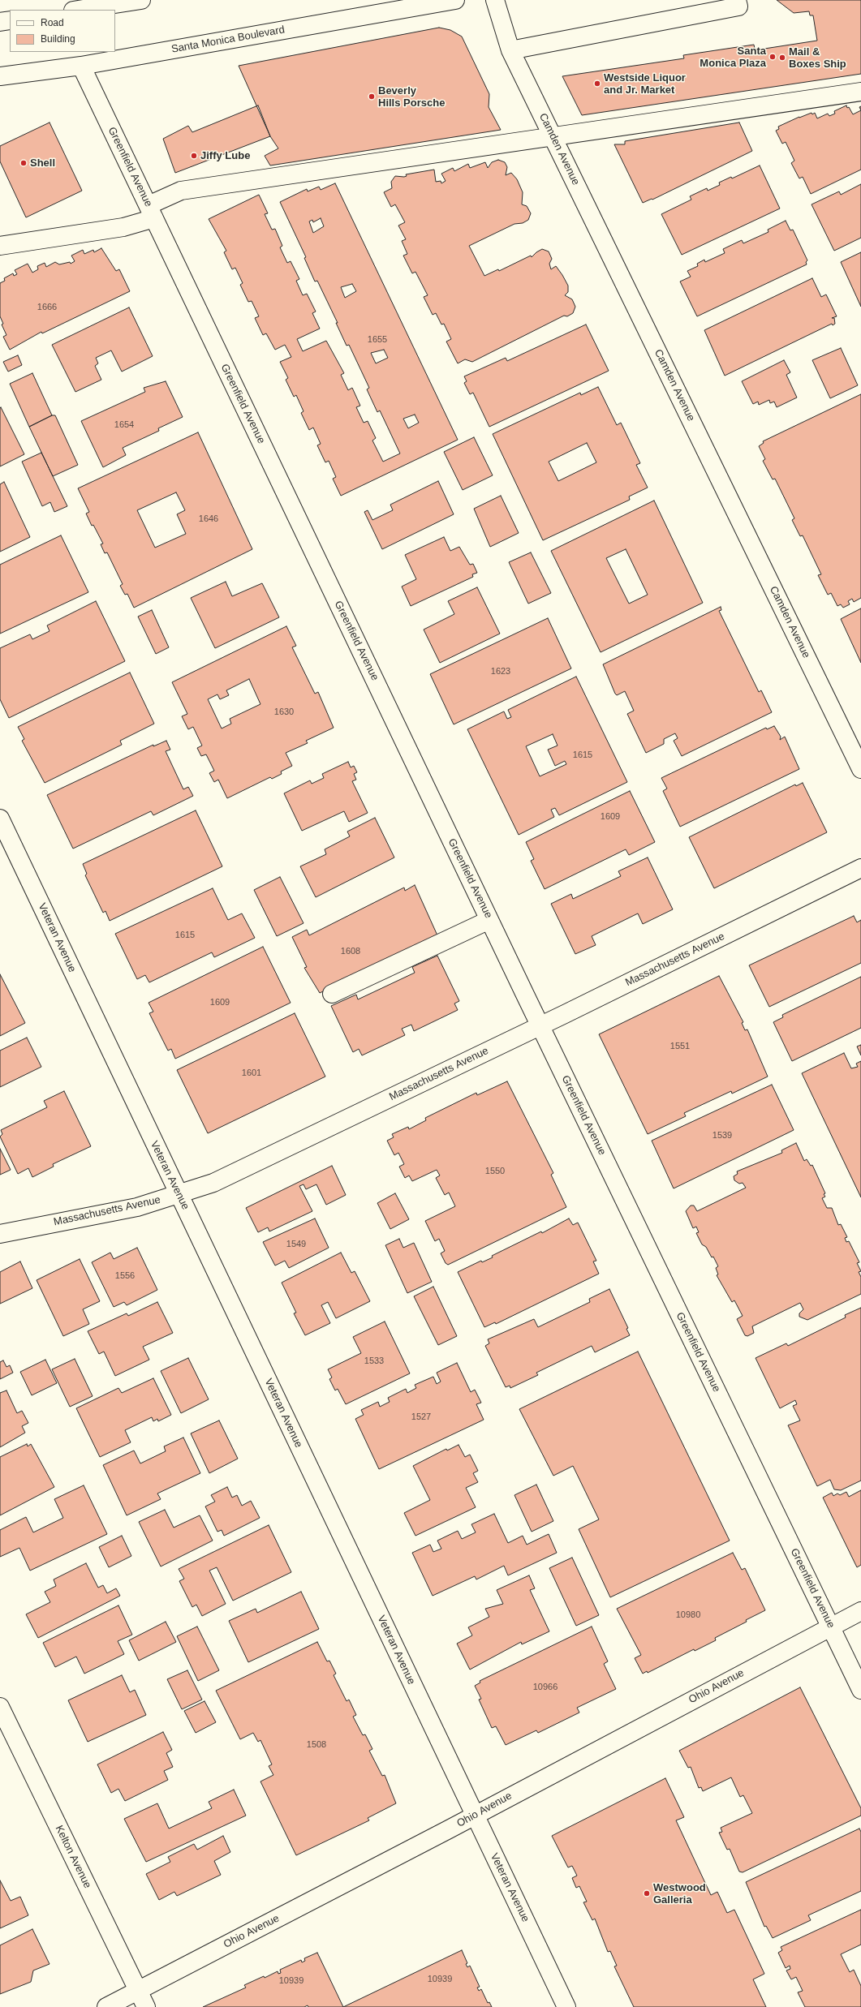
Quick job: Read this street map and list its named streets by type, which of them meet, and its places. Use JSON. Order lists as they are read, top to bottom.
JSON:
{
  "streets": {
    "street": [
      "Santa Monica Boulevard",
      "Camden Avenue",
      "Greenfield Avenue",
      "Veteran Avenue",
      "Massachusetts Avenue",
      "Ohio Avenue",
      "Kelton Avenue"
    ]
  },
  "crossings": [
    ["Santa Monica Boulevard", "Greenfield Avenue"],
    ["Greenfield Avenue", "Massachusetts Avenue"],
    ["Greenfield Avenue", "Ohio Avenue"],
    ["Veteran Avenue", "Massachusetts Avenue"],
    ["Veteran Avenue", "Ohio Avenue"],
    ["Ohio Avenue", "Kelton Avenue"]
  ],
  "places": [
    "Santa Monica Plaza",
    "Mail & Boxes Ship",
    "Westside Liquor and Jr. Market",
    "Beverly Hills Porsche",
    "Jiffy Lube",
    "Shell",
    "Westwood Galleria"
  ],
  "house_numbers": [
    "1666",
    "1655",
    "1654",
    "1646",
    "1623",
    "1630",
    "1615",
    "1609",
    "1615",
    "1608",
    "1609",
    "1551",
    "1601",
    "1539",
    "1550",
    "1549",
    "1556",
    "1533",
    "1527",
    "10980",
    "10966",
    "1508",
    "10939",
    "10939"
  ],
  "legend": ["Road", "Building"]
}
